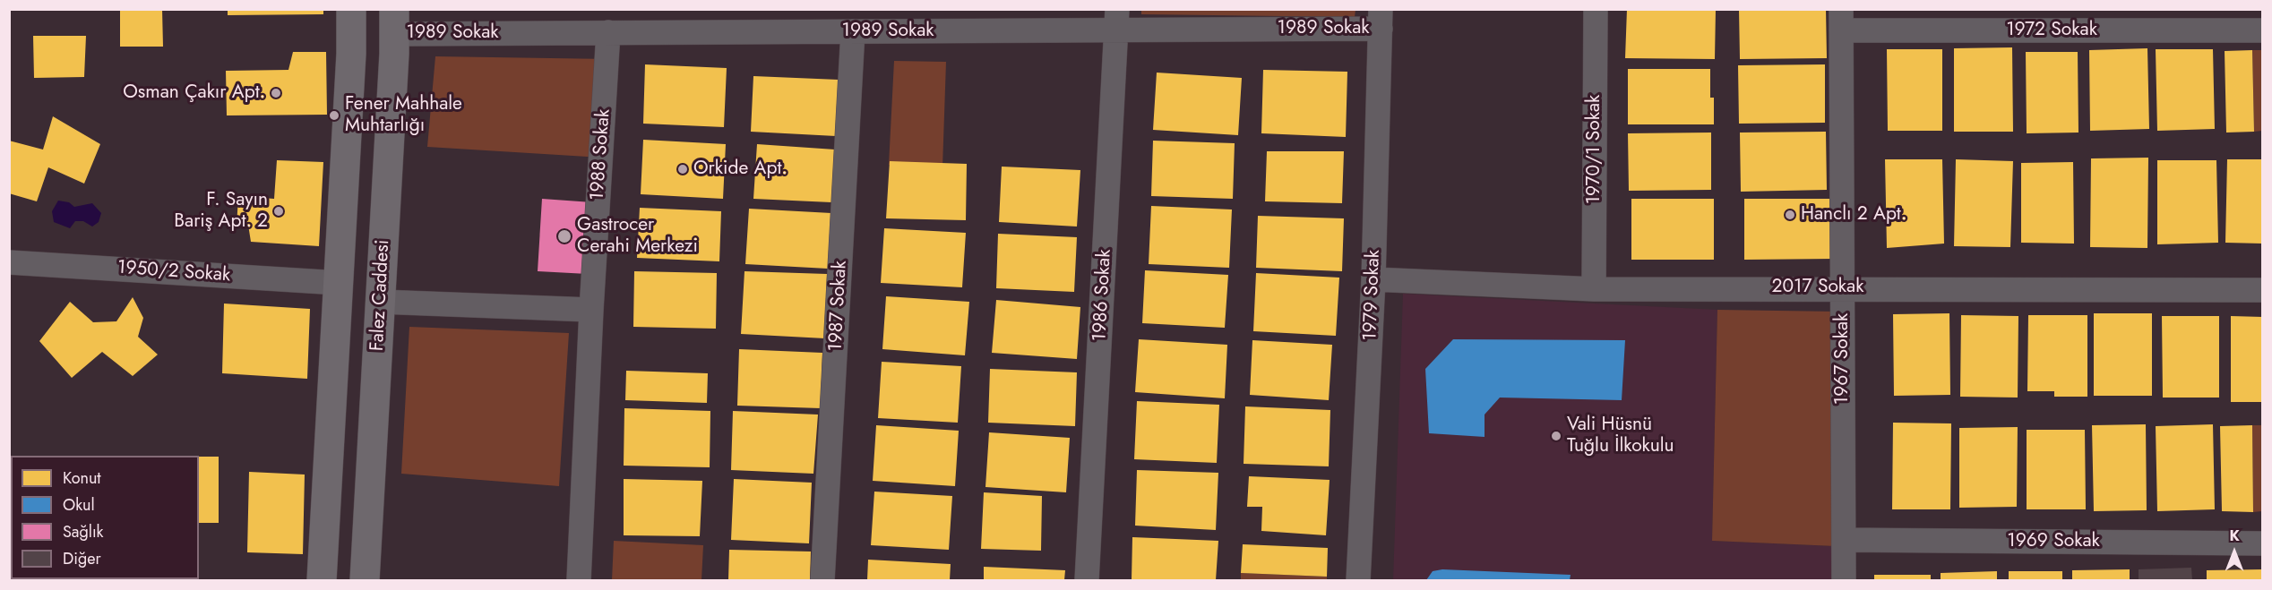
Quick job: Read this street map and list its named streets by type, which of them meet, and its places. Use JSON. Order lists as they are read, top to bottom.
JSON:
{
  "streets": {
    "street": [
      "1989 Sokak",
      "1972 Sokak",
      "1970/1 Sokak",
      "1988 Sokak",
      "1950/2 Sokak",
      "2017 Sokak",
      "Falez Caddesi",
      "1986 Sokak",
      "1979 Sokak",
      "1987 Sokak",
      "1967 Sokak",
      "1969 Sokak"
    ]
  },
  "crossings": [
    ["1989 Sokak", "1988 Sokak"],
    ["1989 Sokak", "Falez Caddesi"],
    ["1989 Sokak", "1986 Sokak"],
    ["1989 Sokak", "1979 Sokak"],
    ["1989 Sokak", "1987 Sokak"],
    ["1972 Sokak", "1967 Sokak"],
    ["1970/1 Sokak", "2017 Sokak"],
    ["2017 Sokak", "1979 Sokak"],
    ["2017 Sokak", "1967 Sokak"],
    ["1967 Sokak", "1969 Sokak"]
  ],
  "places": [
    "Osman Çakır Apt.",
    "Fener Mahhale Muhtarlığı",
    "Orkide Apt.",
    "F. Sayın Bariş Apt. 2",
    "Hanclı 2 Apt.",
    "Gastrocer Cerahi Merkezi",
    "Vali Hüsnü Tuğlu İlkokulu"
  ],
  "legend": [
    "Konut",
    "Okul",
    "Sağlık",
    "Diğer"
  ],
  "north": "top"
}
